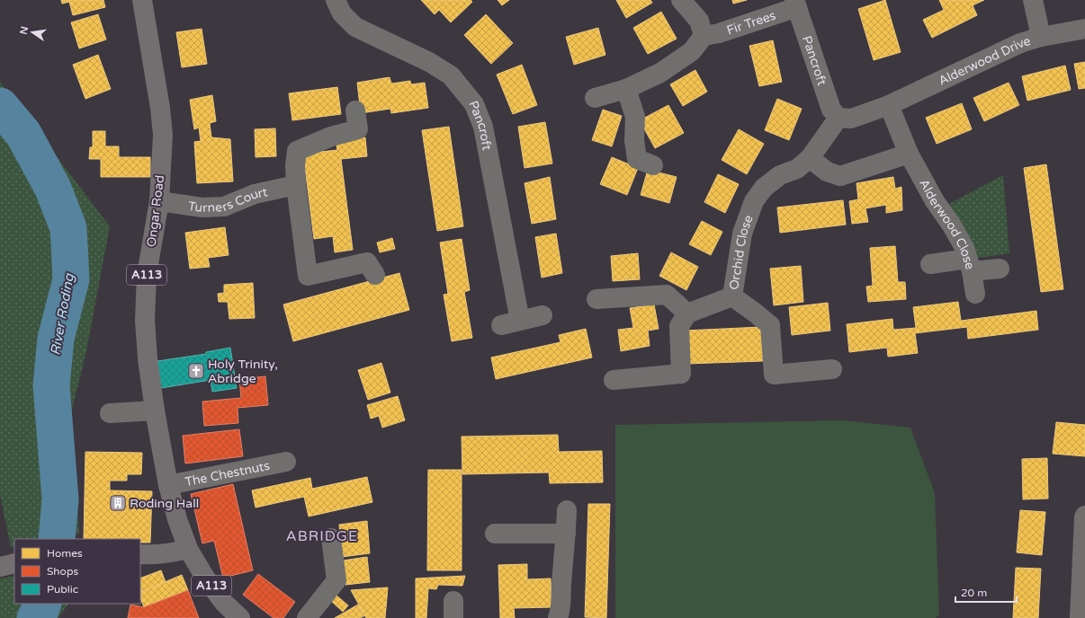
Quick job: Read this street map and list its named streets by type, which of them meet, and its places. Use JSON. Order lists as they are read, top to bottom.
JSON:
{
  "streets": {
    "main road": ["Ongar Road", "A113"],
    "street": [
      "Fir Trees",
      "Pancroft",
      "Alderwood Drive",
      "Turners Court",
      "Alderwood Close",
      "Orchid Close",
      "The Chestnuts"
    ]
  },
  "crossings": [
    ["Fir Trees", "Pancroft"],
    ["Pancroft", "Alderwood Drive"],
    ["Turners Court", "Ongar Road"],
    ["Ongar Road", "A113"],
    ["Ongar Road", "The Chestnuts"]
  ],
  "districts": ["ABRIDGE"],
  "water": ["River Roding"],
  "places": {
    "church": ["Holy Trinity, Abridge"],
    "building": ["Roding Hall"]
  },
  "legend": ["Homes", "Shops", "Public"],
  "scale_bar": "20 m",
  "north": "left"
}
